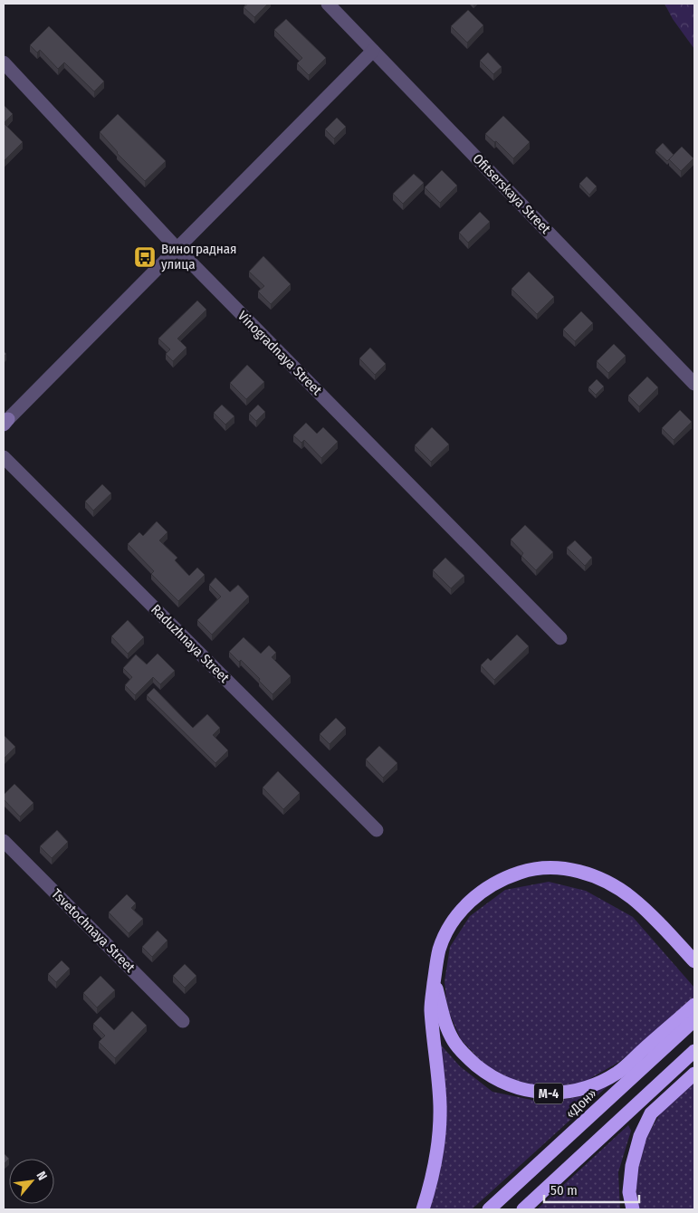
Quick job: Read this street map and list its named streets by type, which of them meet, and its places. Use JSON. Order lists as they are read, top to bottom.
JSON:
{
  "streets": {
    "highway": ["М-4", "«Дон»"],
    "street": [
      "Ofitserskaya Street",
      "Vinogradnaya Street",
      "Raduzhnaya Street",
      "Tsvetochnaya Street"
    ]
  },
  "places": {
    "bus stop": ["Виноградная улица"]
  },
  "scale_bar": "50 m",
  "north": "top right"
}
